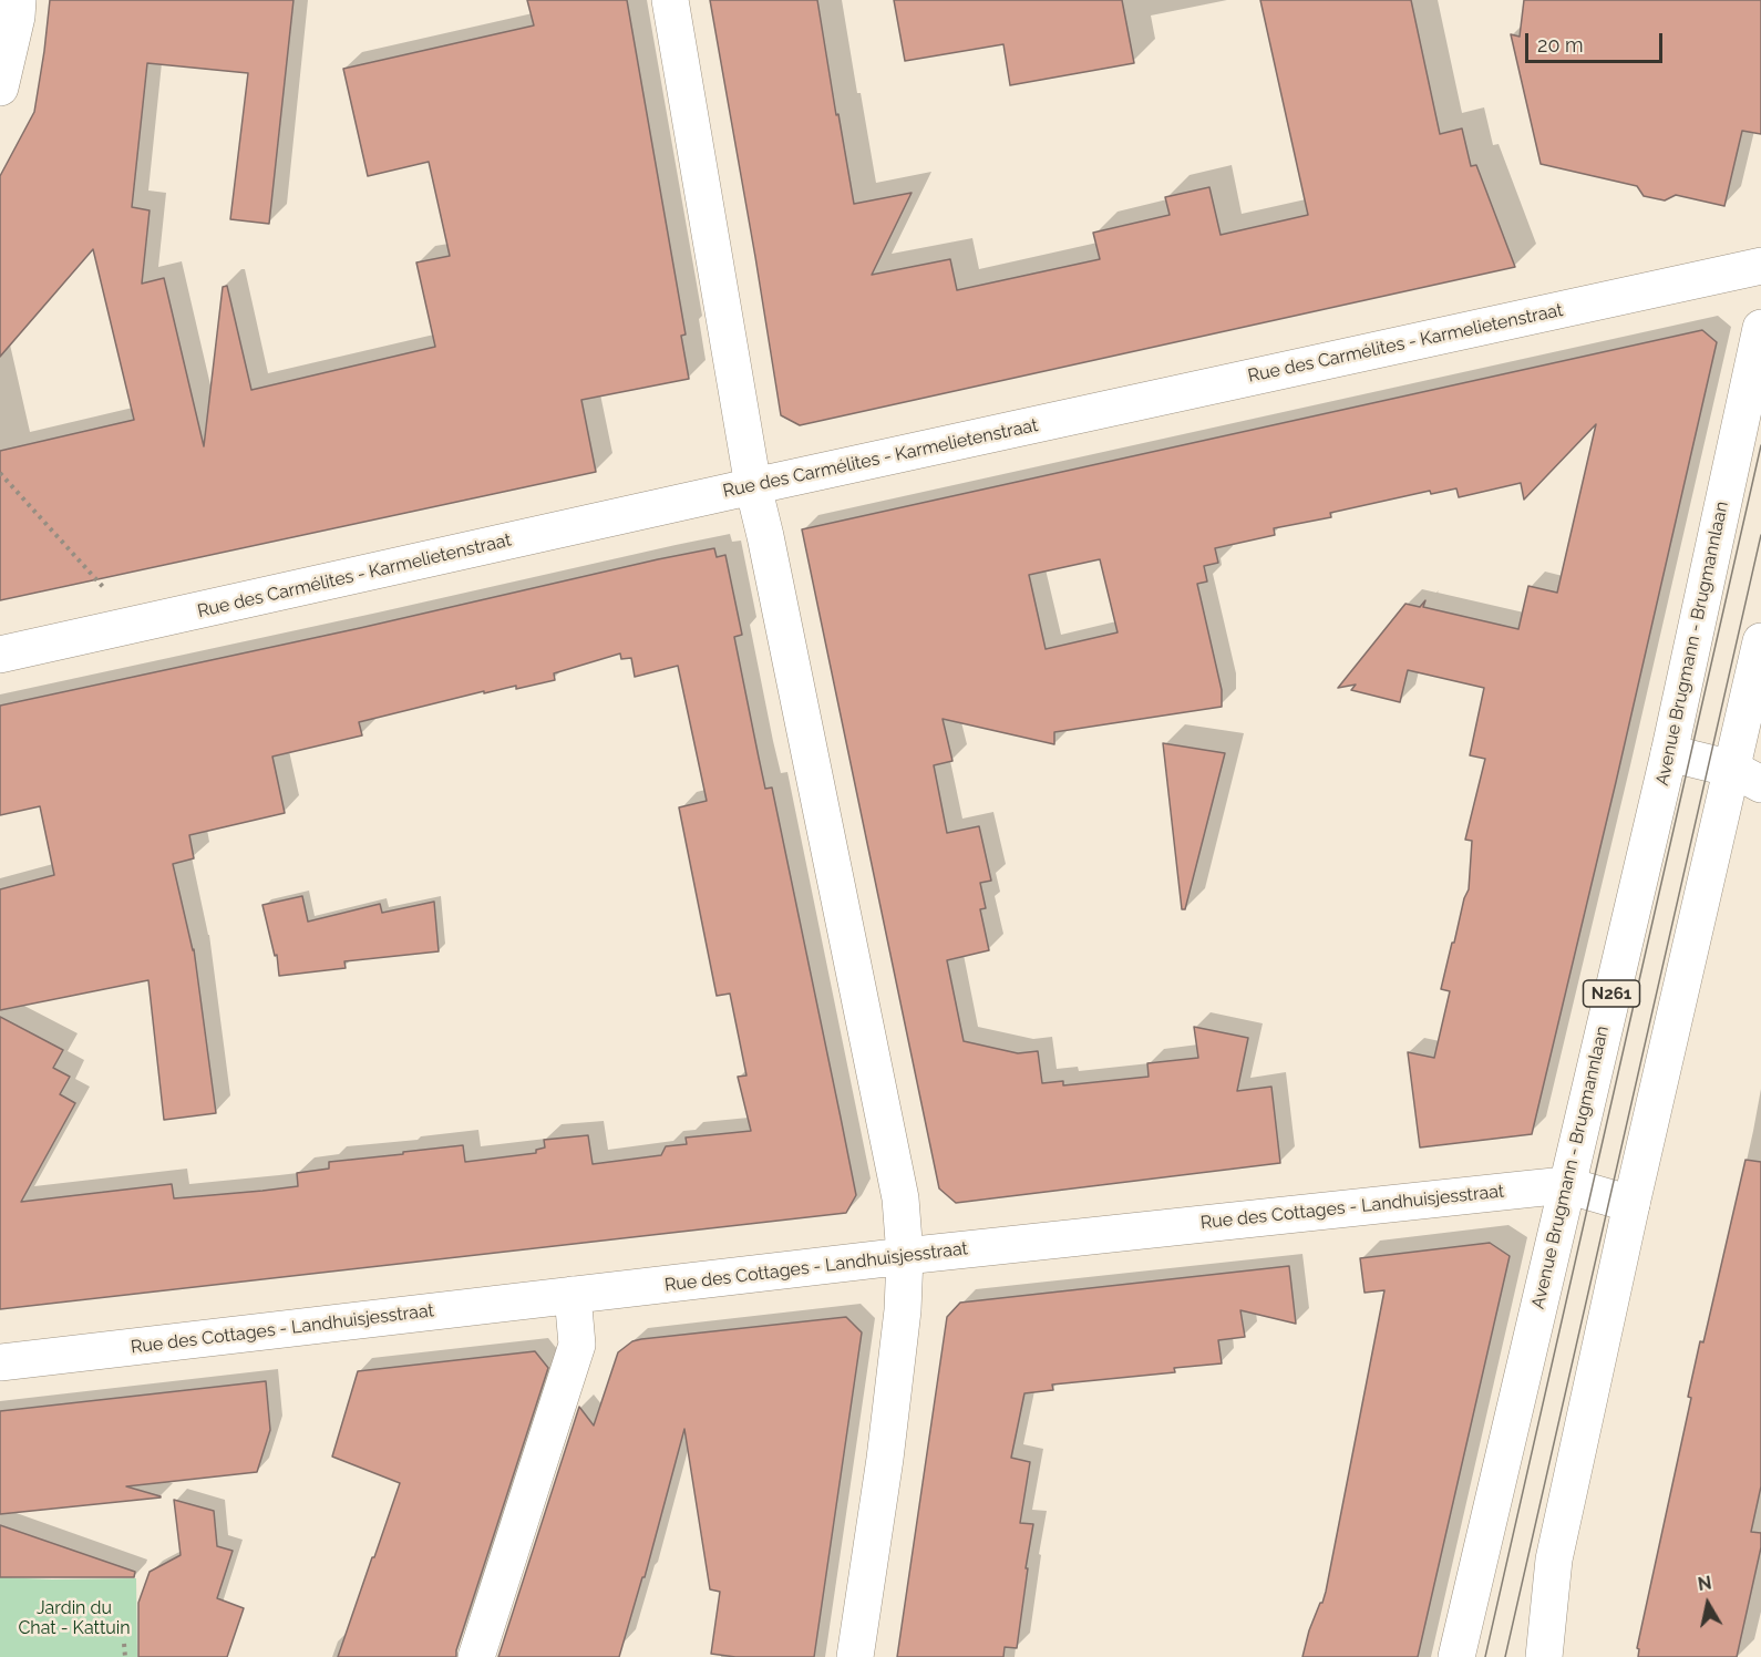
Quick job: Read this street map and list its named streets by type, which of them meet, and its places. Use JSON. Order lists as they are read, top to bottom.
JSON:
{
  "streets": {
    "street": [
      "Rue des Carmélites - Karmelietenstraat",
      "Avenue Brugmann - Brugmannlaan",
      "N261",
      "Rue des Cottages - Landhuisjesstraat"
    ]
  },
  "crossings": [
    ["Avenue Brugmann - Brugmannlaan", "Rue des Cottages - Landhuisjesstraat"]
  ],
  "parks": ["Jardin du Chat - Kattuin"],
  "scale_bar": "20 m",
  "north": "top"
}
